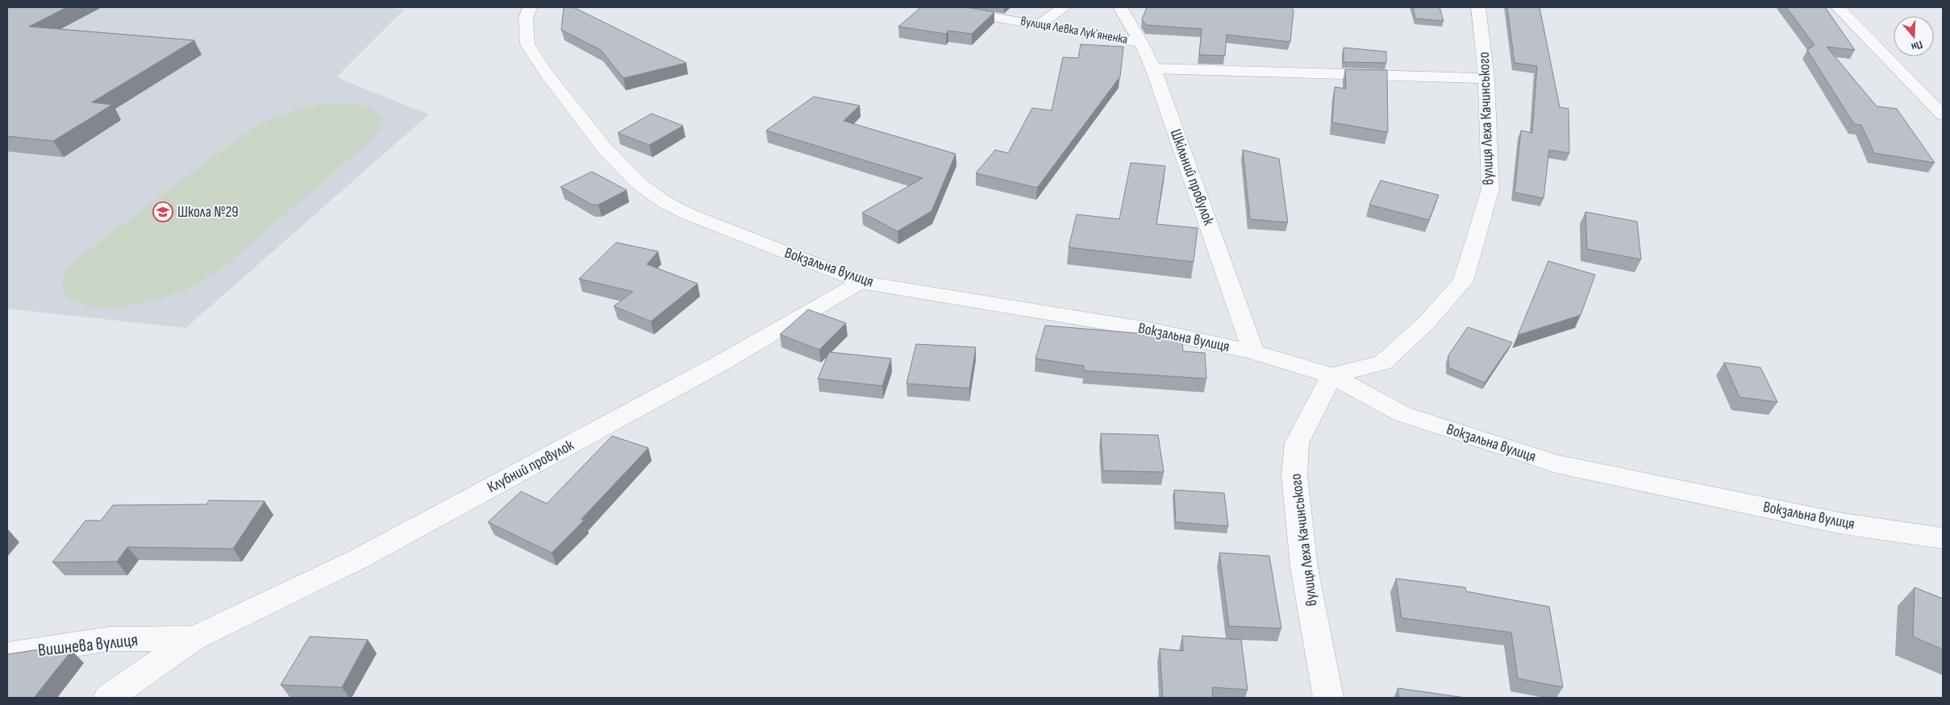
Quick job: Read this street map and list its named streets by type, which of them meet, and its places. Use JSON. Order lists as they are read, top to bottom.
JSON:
{
  "streets": {
    "street": [
      "вулиця Левка Лукʼяненка",
      "вулиця Леха Качинського",
      "Шкільний провулок",
      "Вокзальна вулиця",
      "Клубний провулок",
      "Вишнева вулиця"
    ]
  },
  "crossings": [
    ["вулиця Левка Лукʼяненка", "Шкільний провулок"],
    ["вулиця Леха Качинського", "Вокзальна вулиця"],
    ["Шкільний провулок", "Вокзальна вулиця"],
    ["Вокзальна вулиця", "Клубний провулок"],
    ["Клубний провулок", "Вишнева вулиця"]
  ],
  "places": {
    "school or university": ["Школа №29"]
  },
  "north": "bottom"
}
